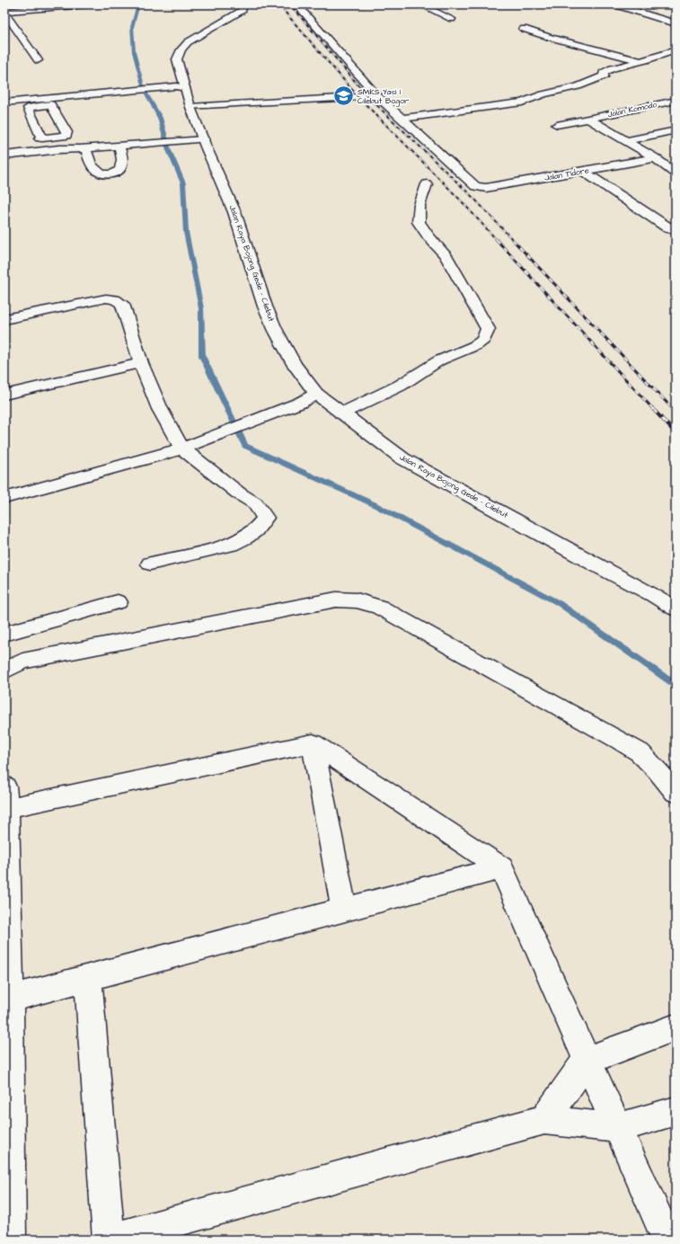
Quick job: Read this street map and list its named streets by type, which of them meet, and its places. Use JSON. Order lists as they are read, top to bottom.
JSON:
{
  "streets": {
    "street": ["Jalan Komodo", "Jalan Tidore", "Jalan Raya Bojong Gede - Cilebut"]
  },
  "places": {
    "school or university": ["SMKS Yasi 1 Cilebut Bogor"]
  }
}
